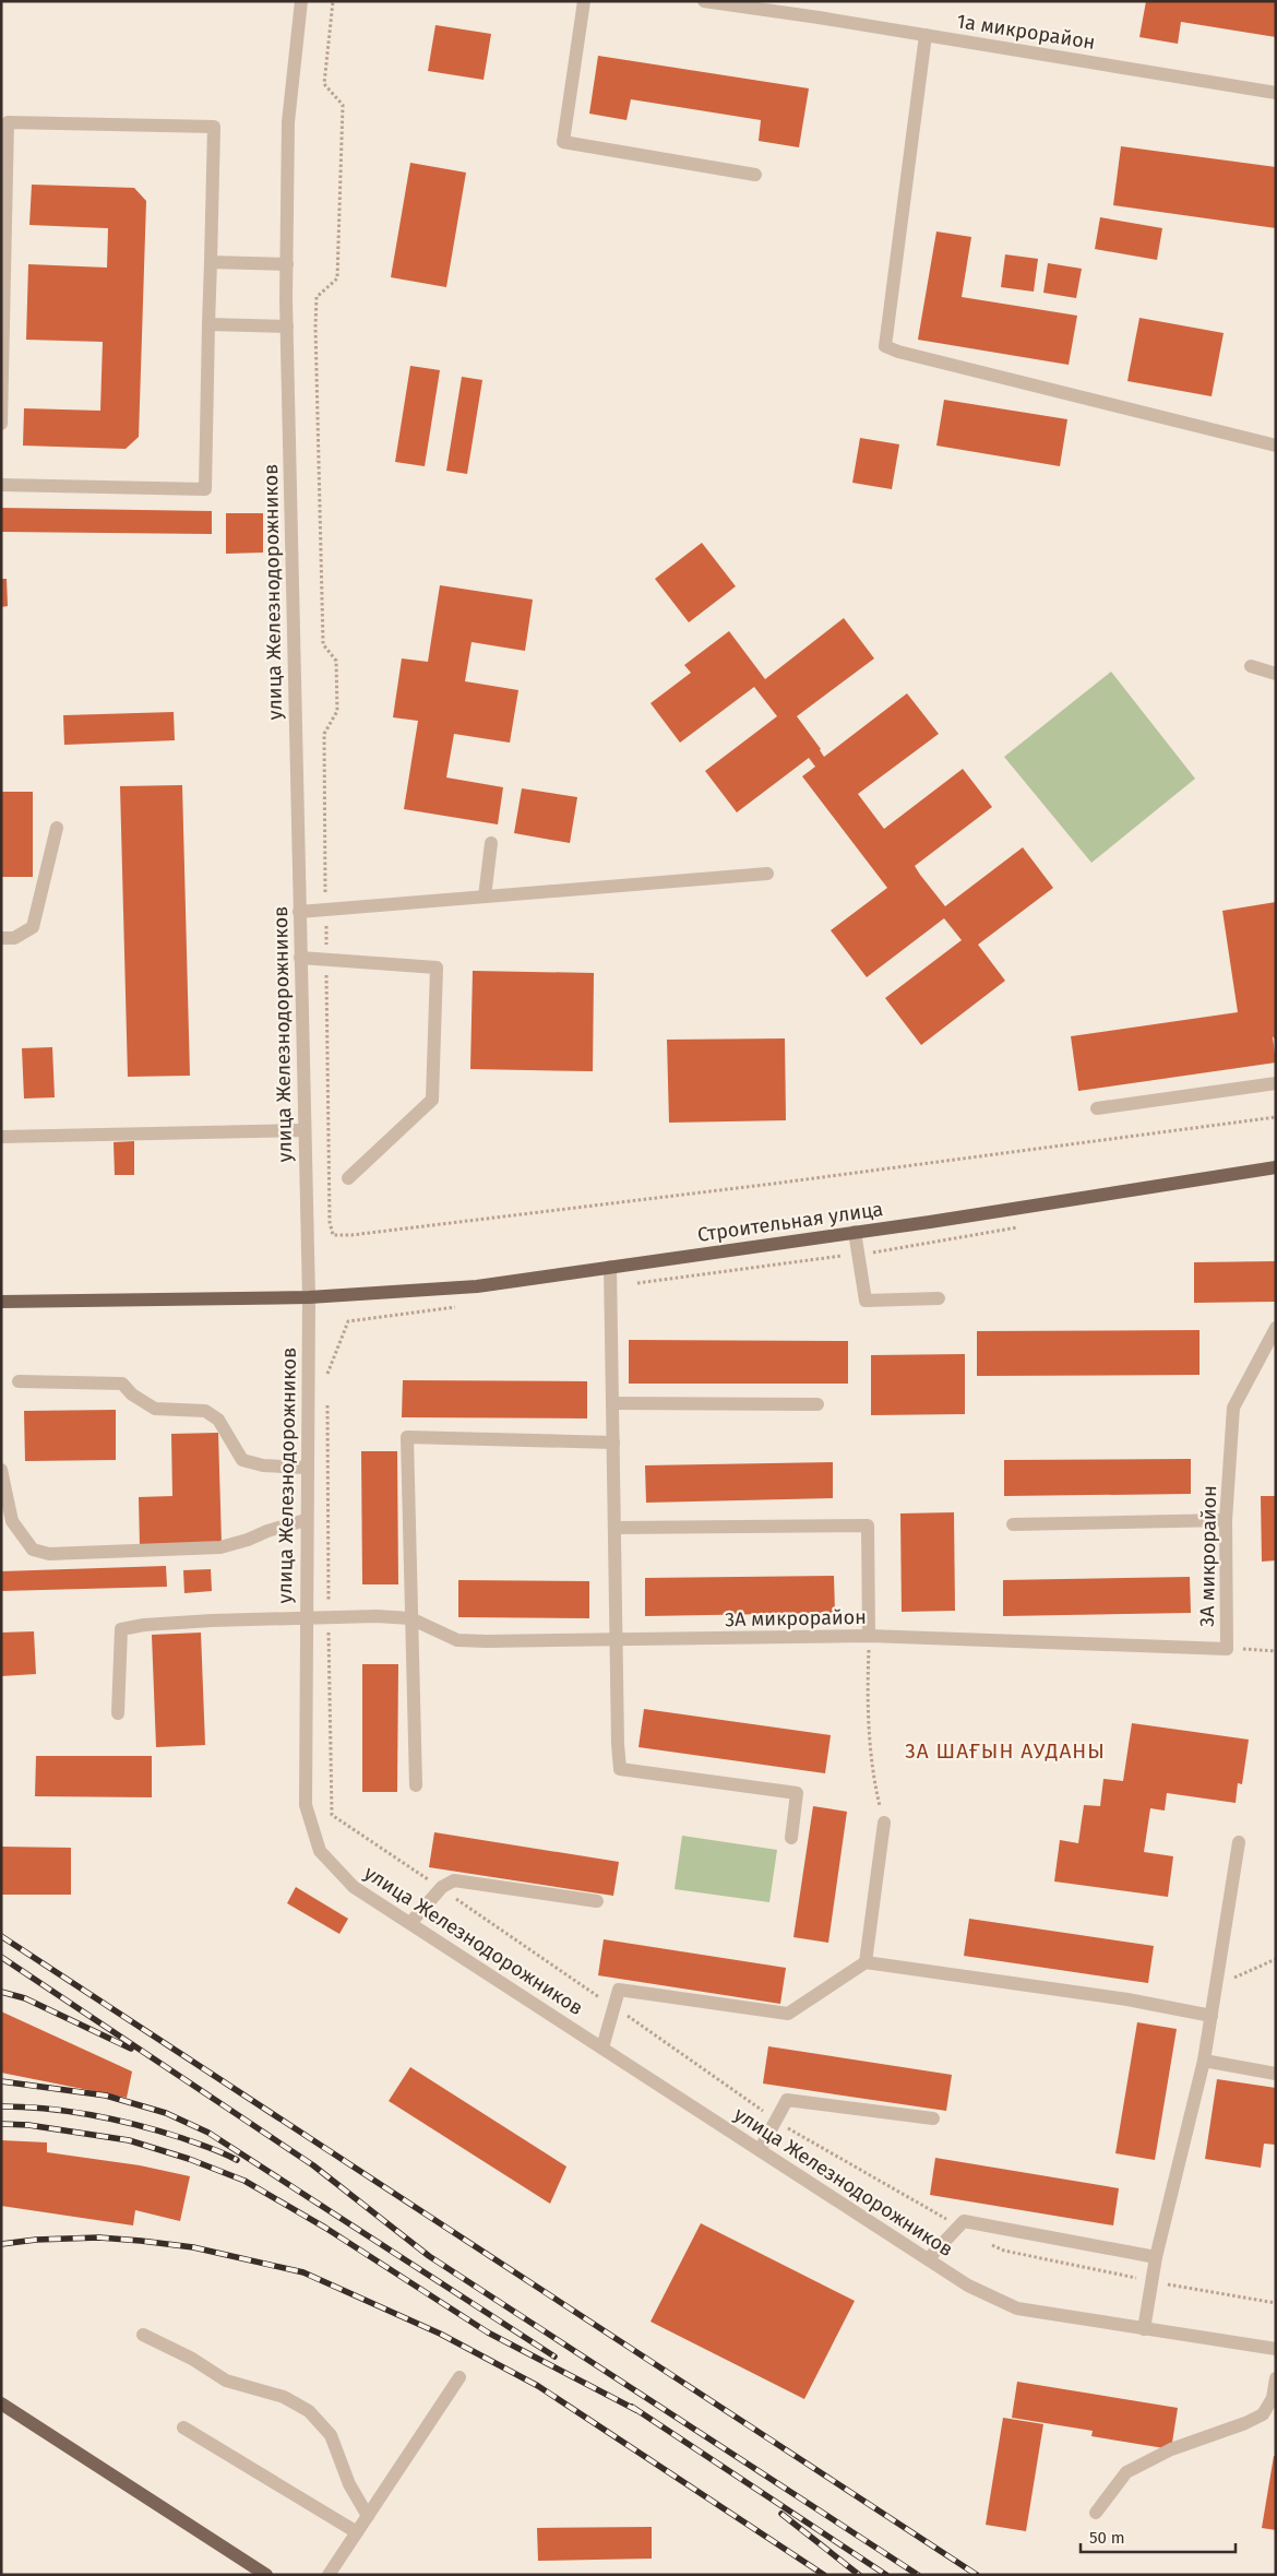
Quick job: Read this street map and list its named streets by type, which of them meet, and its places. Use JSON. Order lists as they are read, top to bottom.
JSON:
{
  "streets": {
    "main road": ["Строительная улица"],
    "street": ["1а микрорайон", "улица Железнодорожников", "3А микрорайон"]
  },
  "crossings": [
    ["улица Железнодорожников", "Строительная улица"],
    ["улица Железнодорожников", "3А микрорайон"]
  ],
  "districts": ["3А ШАҒЫН АУДАНЫ"],
  "scale_bar": "50 m"
}
